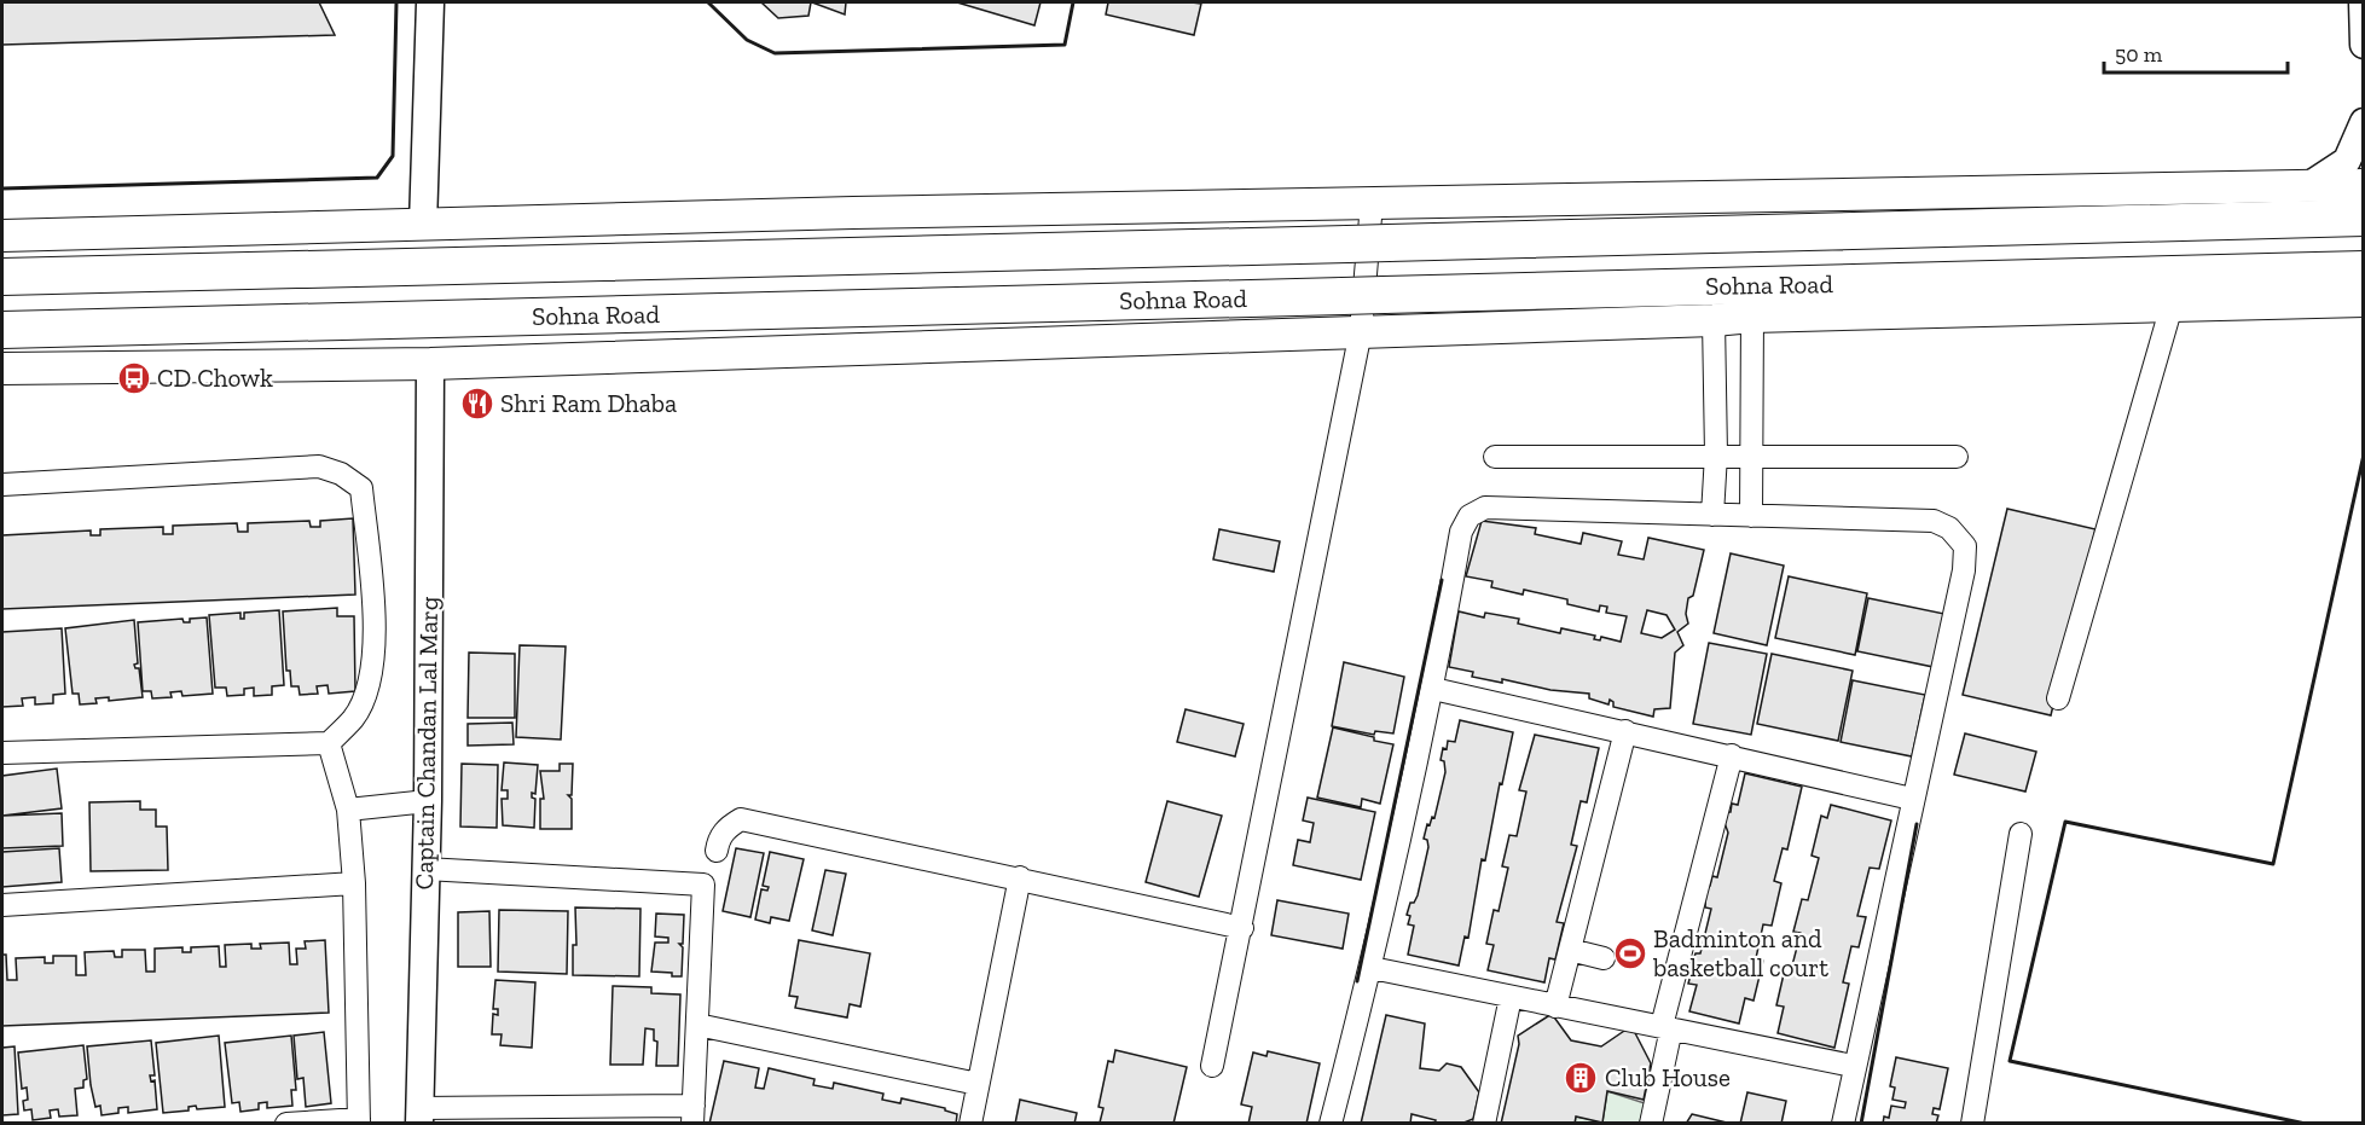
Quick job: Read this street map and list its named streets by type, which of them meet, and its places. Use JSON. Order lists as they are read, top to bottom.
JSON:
{
  "streets": {
    "highway": ["Sohna Road"],
    "street": ["Captain Chandan Lal Marg"]
  },
  "places": {
    "bus stop": ["CD Chowk"],
    "restaurant": ["Shri Ram Dhaba"],
    "sports": ["Badminton and basketball court"],
    "building": ["Club House"]
  },
  "scale_bar": "50 m"
}
